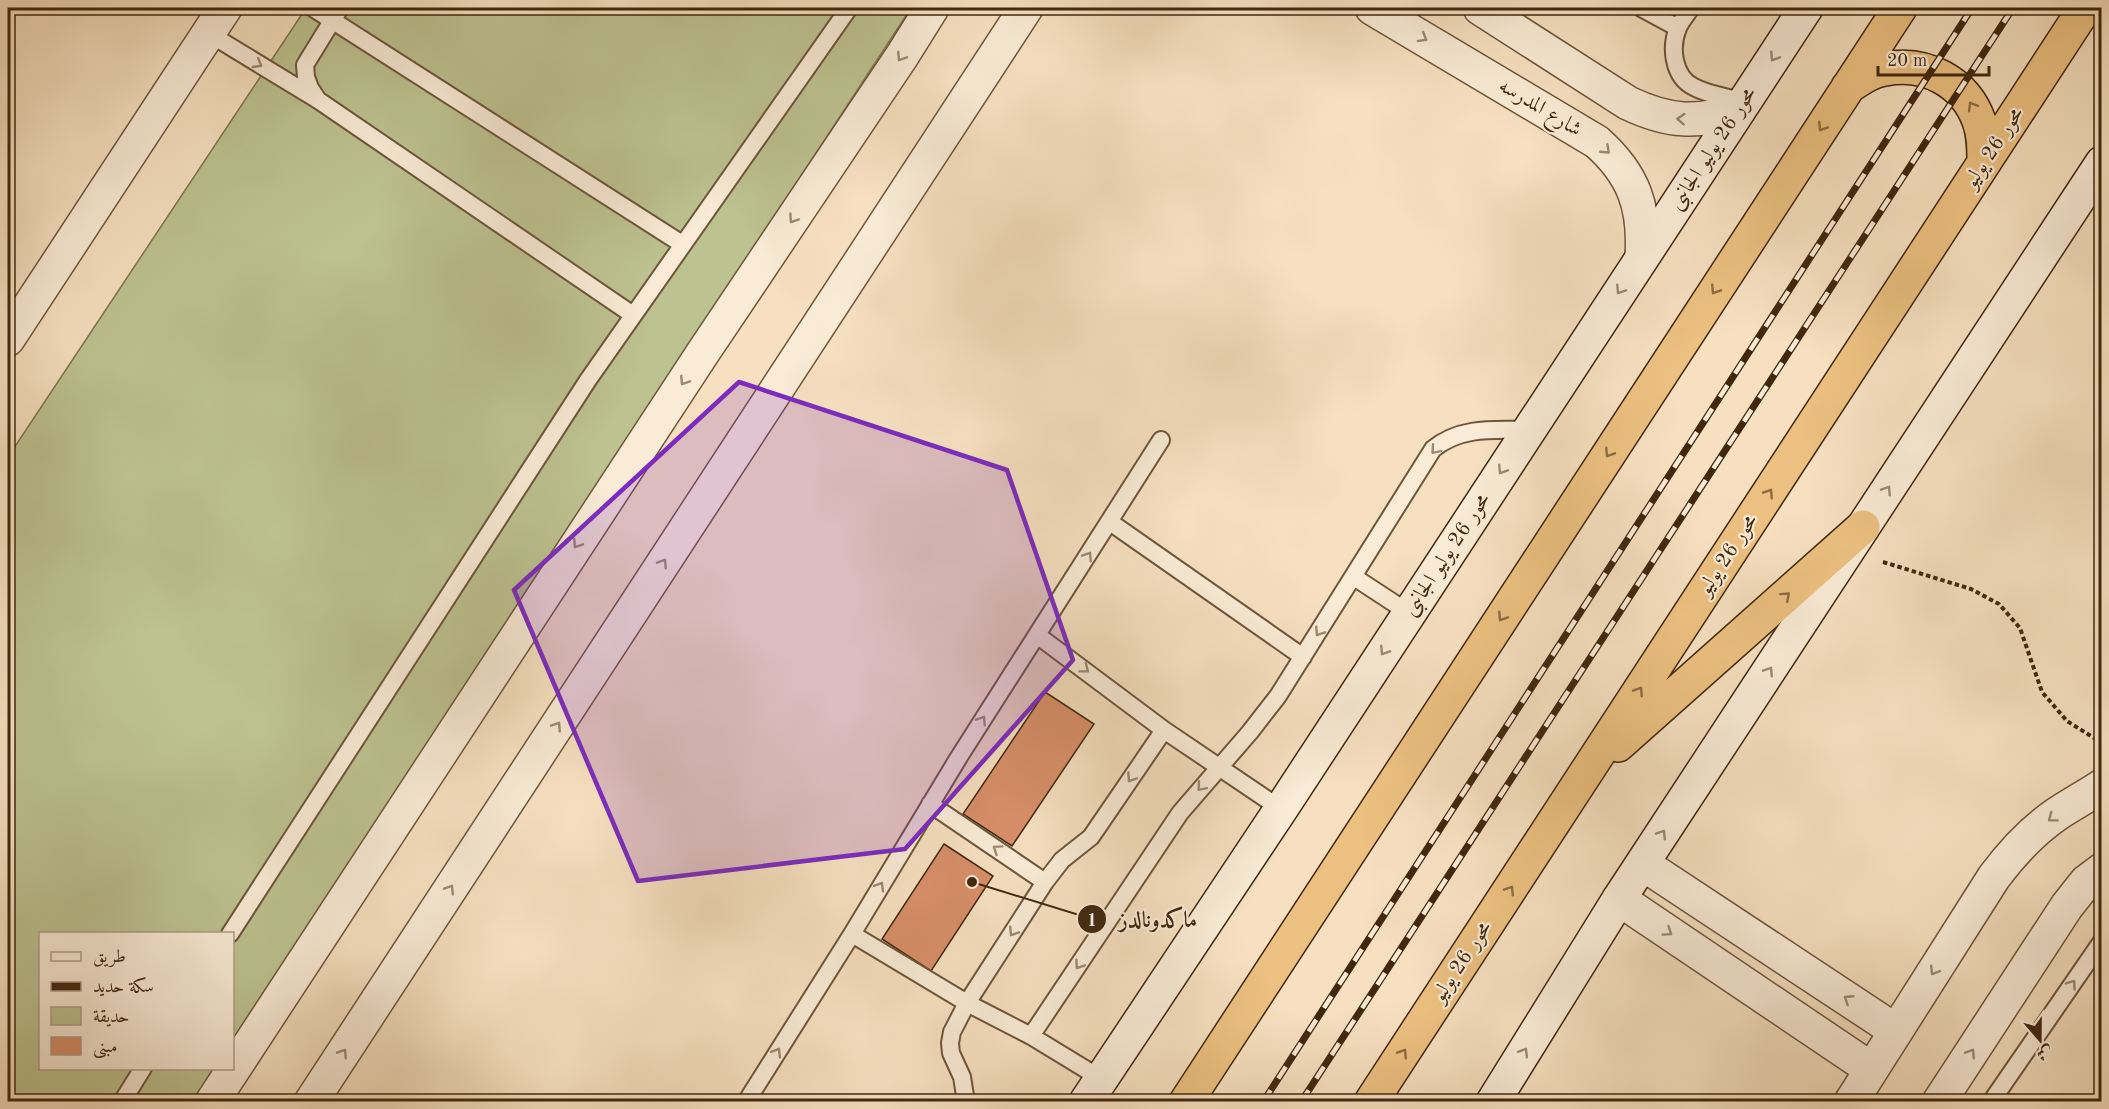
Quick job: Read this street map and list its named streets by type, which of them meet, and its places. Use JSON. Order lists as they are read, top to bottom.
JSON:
{
  "streets": {
    "highway": ["محور 26 يوليو"],
    "street": ["شارع المدرسه", "محور 26 يوليو الجانبى"]
  },
  "crossings": [
    ["شارع المدرسه", "محور 26 يوليو الجانبى"]
  ],
  "one_way": ["شارع المدرسه", "محور 26 يوليو الجانبى"],
  "places": ["ماكدونالدز"],
  "legend": [
    "طريق",
    "سكة حديد",
    "حديقة",
    "مبنى"
  ],
  "scale_bar": "20 m",
  "north": "bottom"
}
